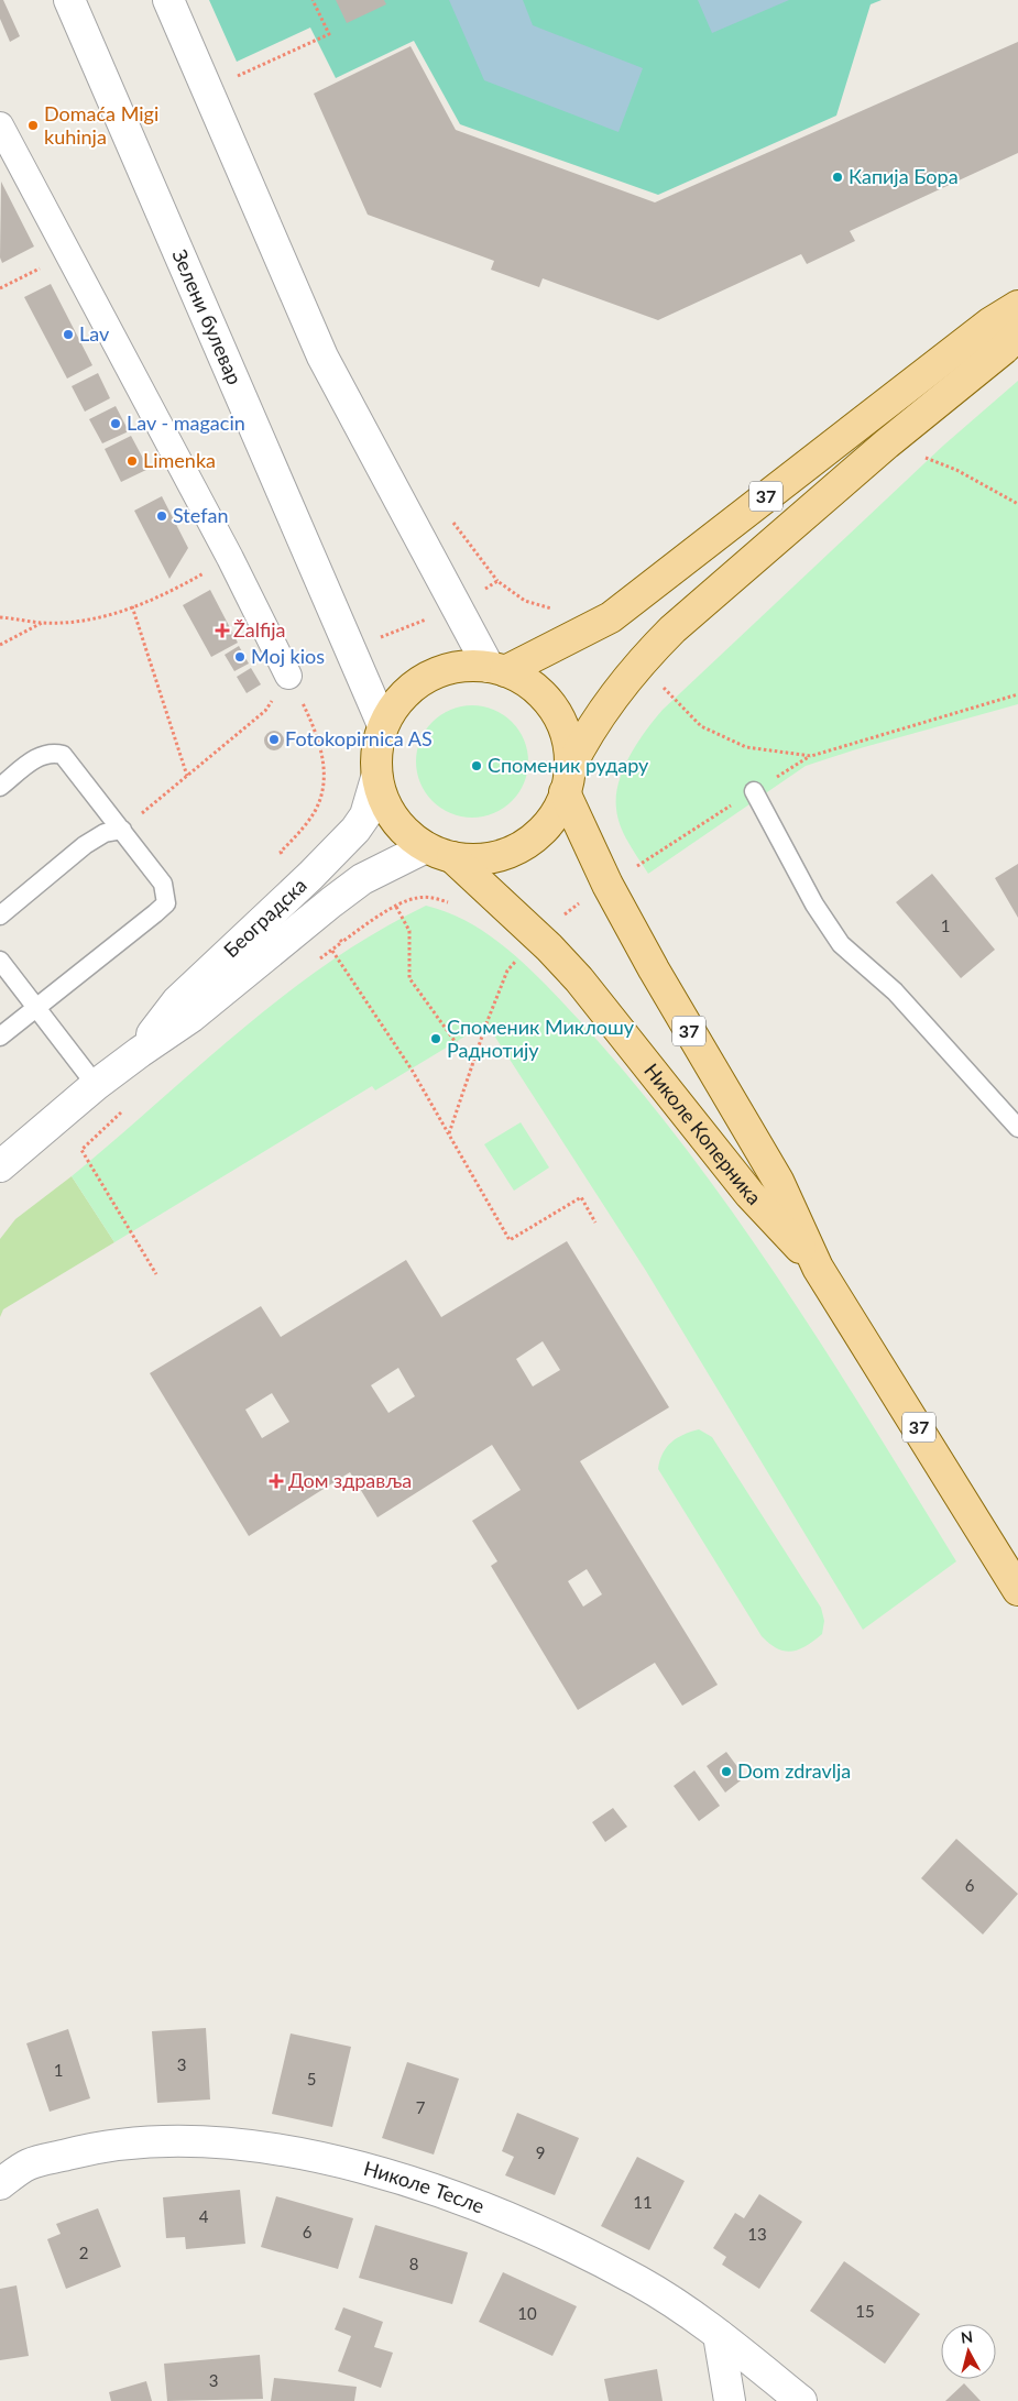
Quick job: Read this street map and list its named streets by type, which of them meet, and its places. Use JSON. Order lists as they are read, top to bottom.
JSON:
{
  "streets": {
    "main road": ["37", "Николе Коперника"],
    "street": ["Зелени булевар", "Београдска", "Николе Тесле"]
  },
  "crossings": [
    ["Зелени булевар", "37"],
    ["Зелени булевар", "Београдска"],
    ["Зелени булевар", "Николе Коперника"],
    ["37", "Београдска"],
    ["37", "Николе Коперника"],
    ["Београдска", "Николе Коперника"]
  ],
  "places": {
    "other": [
      "Domaća Migi kuhinja",
      "Капија Бора",
      "Lav",
      "Lav - magacin",
      "Limenka",
      "Stefan",
      "Moj kios",
      "Fotokopirnica AS",
      "Споменик рудару",
      "Споменик Миклошу Раднотију",
      "Dom zdravlja"
    ],
    "health": ["Žalfija", "Дом здравља"]
  },
  "house_numbers": [
    "1",
    "6",
    "3",
    "1",
    "5",
    "7",
    "9",
    "11",
    "4",
    "6",
    "13",
    "2",
    "8",
    "15",
    "10",
    "3"
  ],
  "north": "top"
}
